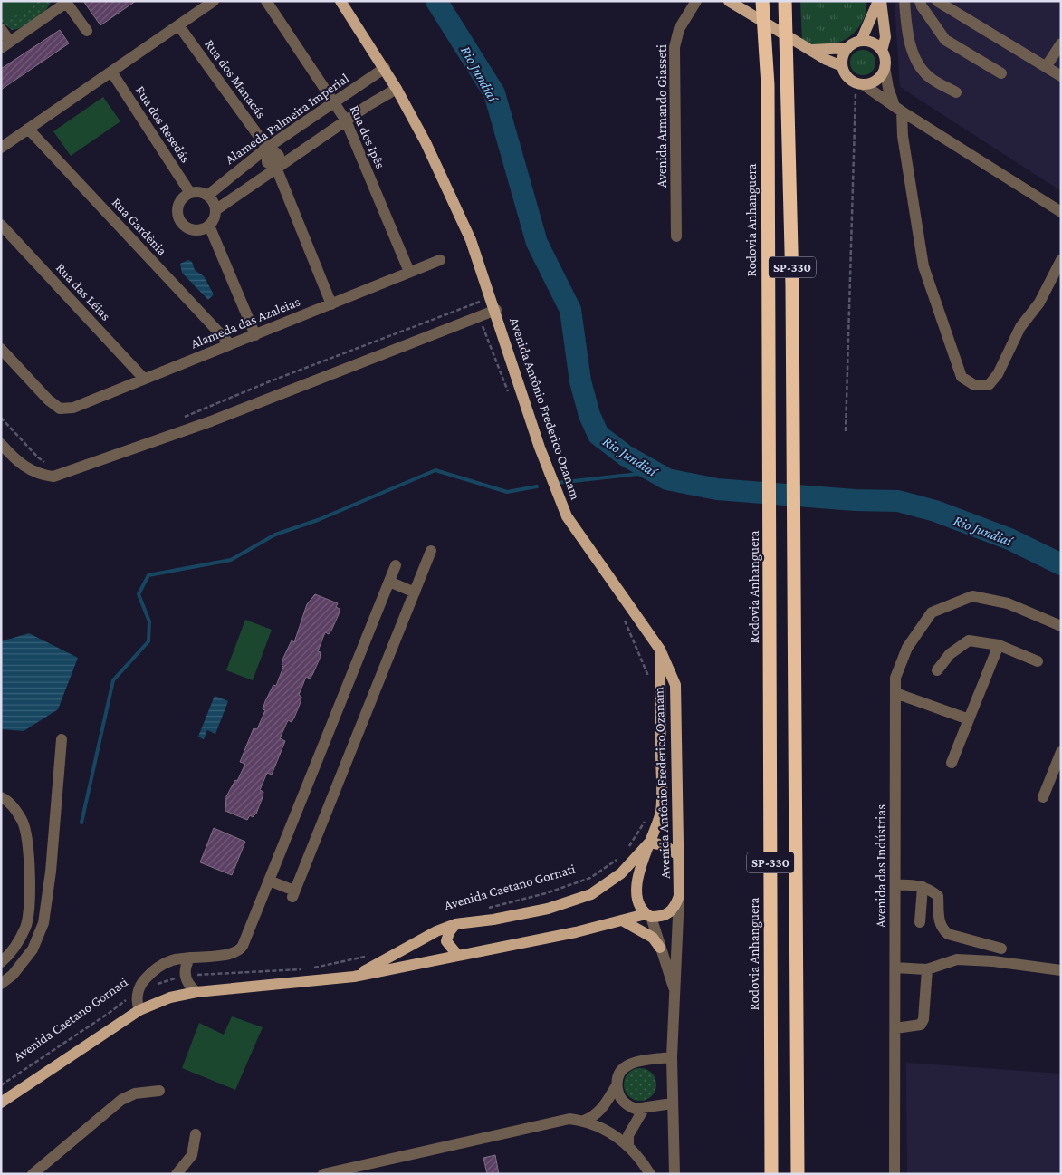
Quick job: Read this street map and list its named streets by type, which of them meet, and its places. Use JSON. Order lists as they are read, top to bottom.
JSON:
{
  "streets": {
    "highway": ["Rodovia Anhanguera", "SP-330"],
    "main road": ["Avenida Antônio Frederico Ozanam"],
    "street": [
      "Rua dos Manacás",
      "Avenida Armando Giasseti",
      "Alameda Palmeira Imperial",
      "Rua dos Resedás",
      "Rua dos Ipês",
      "Rua Gardênia",
      "Rua das Léias",
      "Alameda das Azaleias",
      "Avenida das Indústrias"
    ],
    "path": ["Avenida Caetano Gornati"]
  },
  "crossings": [
    ["Rua dos Manacás", "Alameda Palmeira Imperial"],
    ["Rua dos Manacás", "Alameda das Azaleias"],
    ["Alameda Palmeira Imperial", "Rua dos Resedás"],
    ["Alameda Palmeira Imperial", "Rua dos Ipês"],
    ["Alameda Palmeira Imperial", "Avenida Antônio Frederico Ozanam"],
    ["Rua dos Ipês", "Alameda das Azaleias"],
    ["Rua Gardênia", "Alameda das Azaleias"],
    ["Rua das Léias", "Alameda das Azaleias"]
  ],
  "water": ["Rio Jundiaí"]
}
